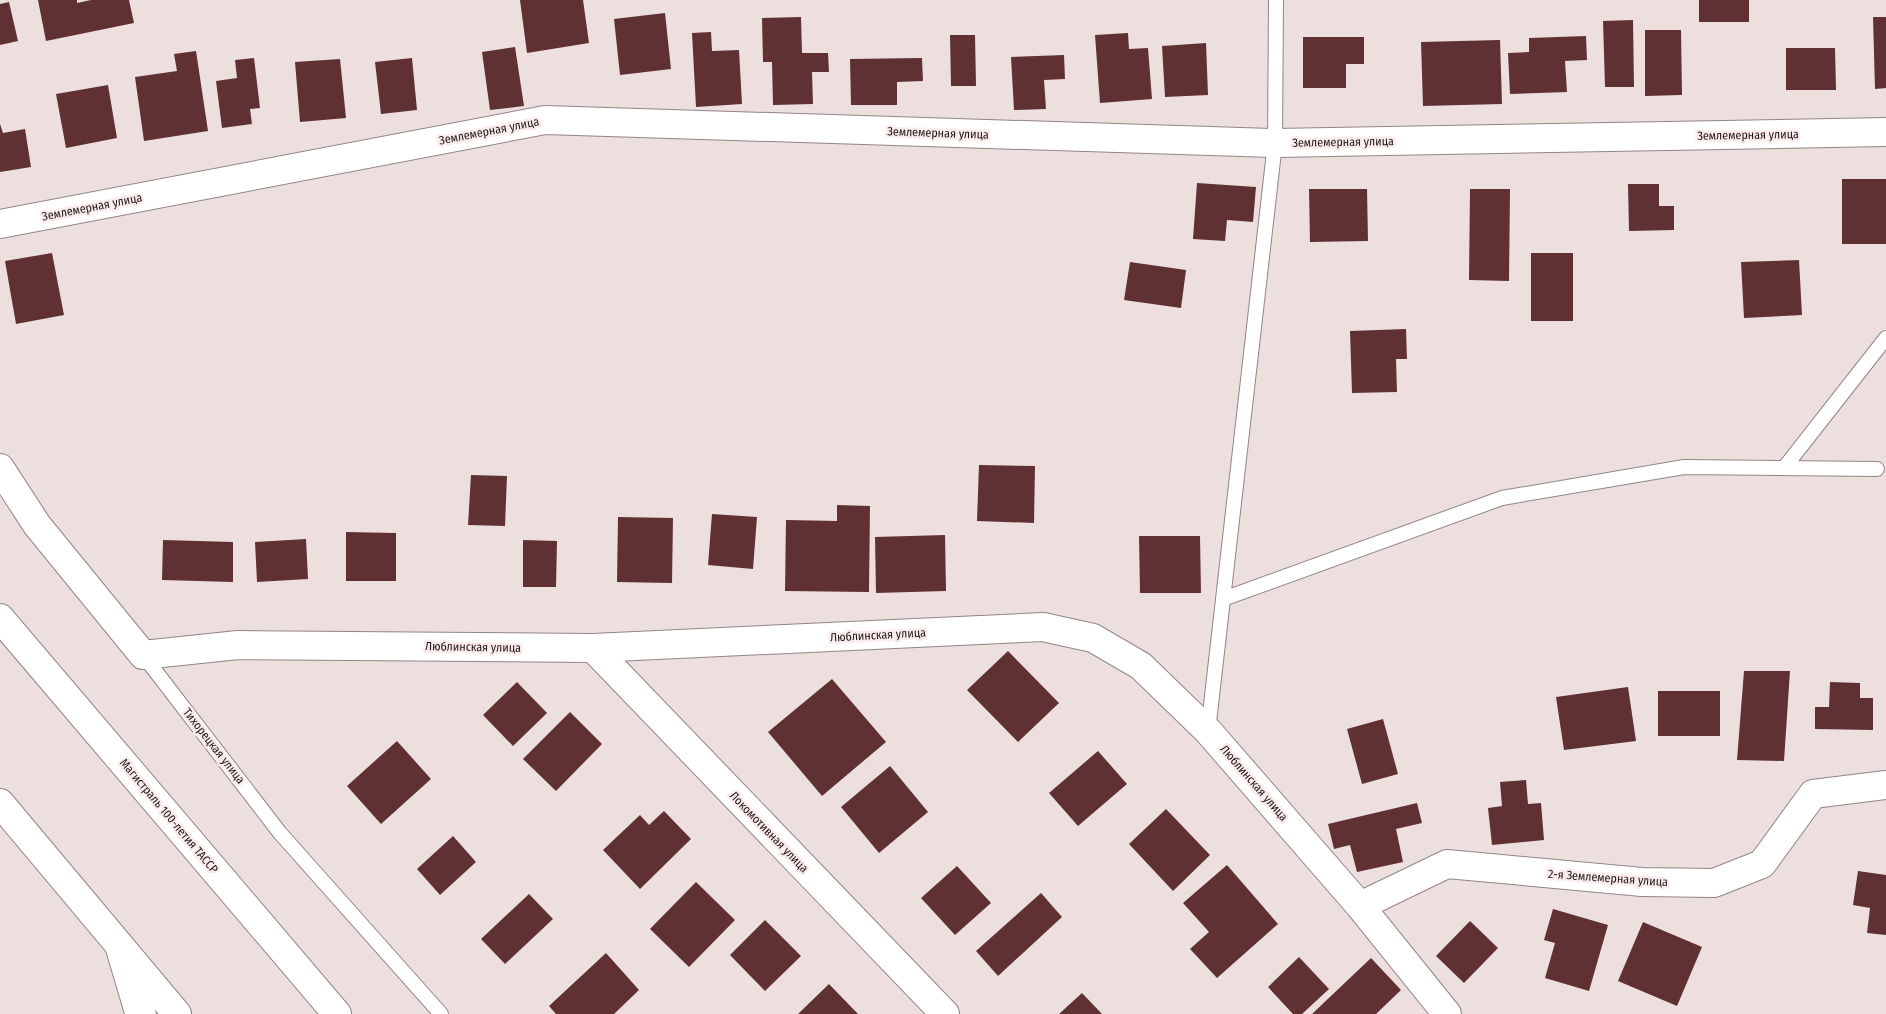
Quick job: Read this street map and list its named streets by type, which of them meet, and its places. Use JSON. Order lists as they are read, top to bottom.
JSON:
{
  "streets": {
    "street": [
      "Землемерная улица",
      "Люблинская улица",
      "Тихорецкая улица",
      "Магистраль 100-летия ТАССР",
      "Локомотивная улица",
      "2-я Землемерная улица"
    ]
  },
  "crossings": [
    ["Люблинская улица", "Тихорецкая улица"],
    ["Люблинская улица", "Локомотивная улица"],
    ["Люблинская улица", "2-я Землемерная улица"]
  ]
}
